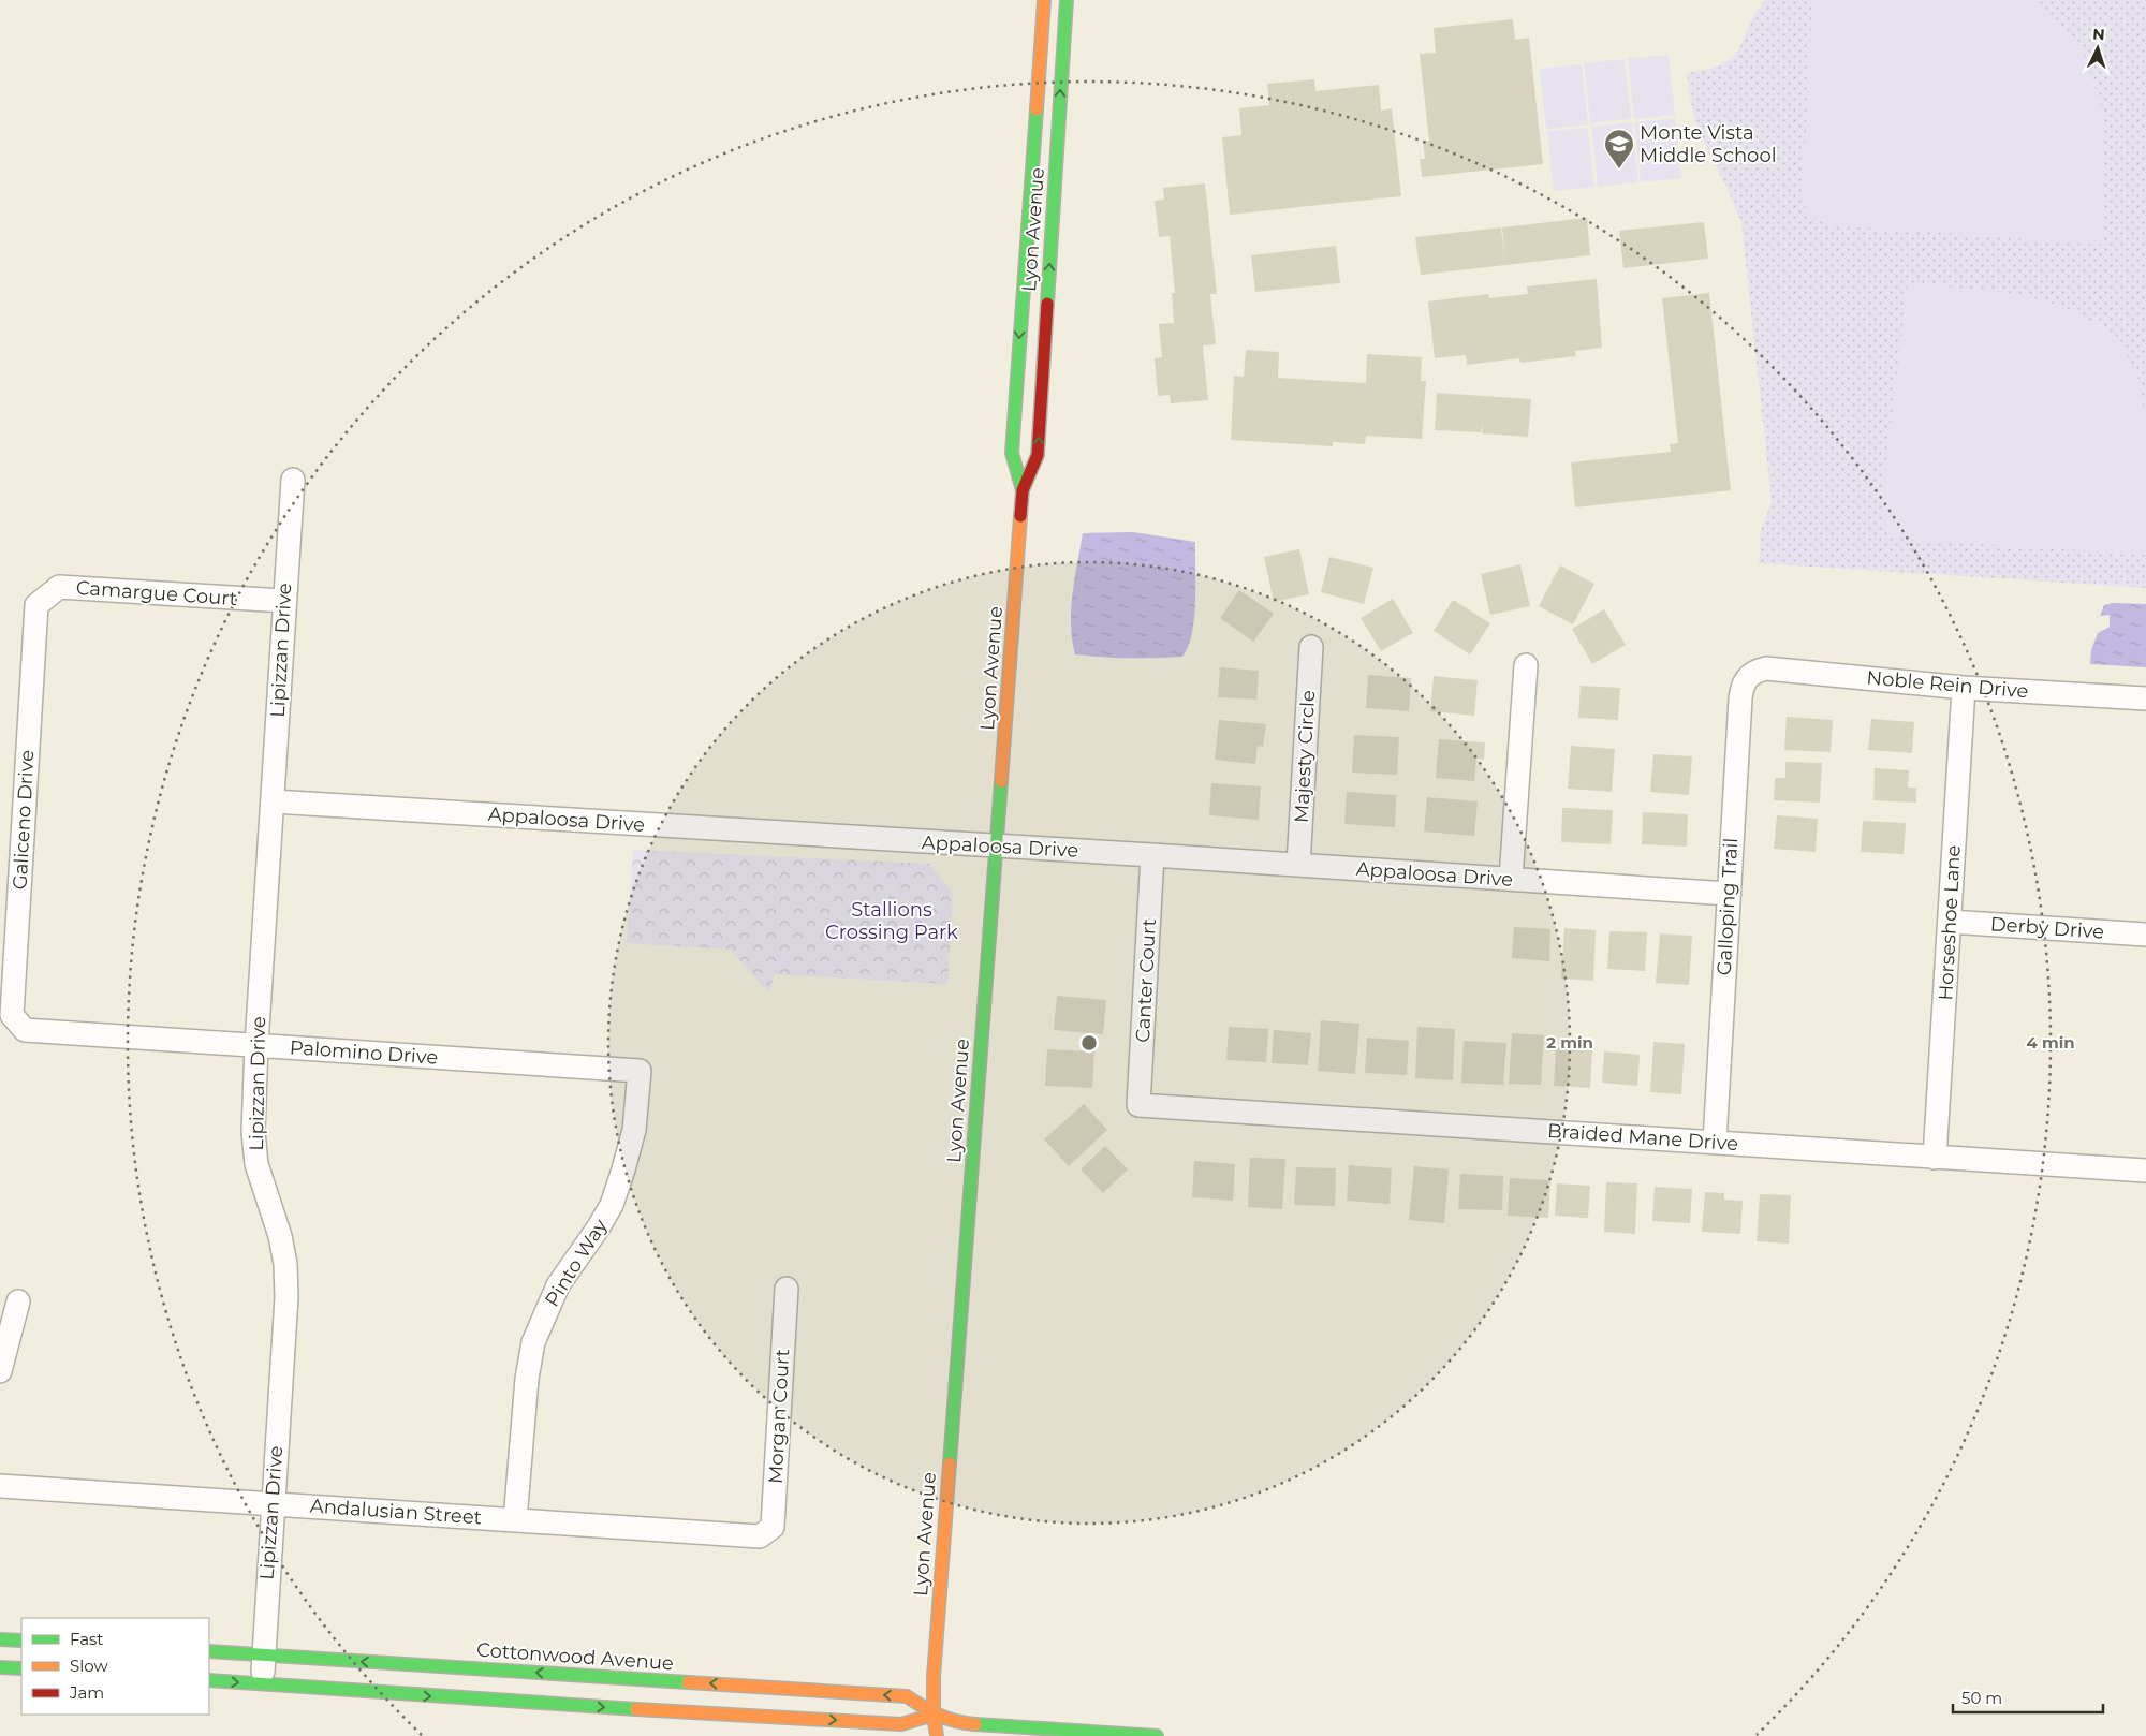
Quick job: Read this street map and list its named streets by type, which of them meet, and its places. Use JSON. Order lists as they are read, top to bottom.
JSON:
{
  "streets": {
    "street": [
      "Lyon Avenue",
      "Camargue Court",
      "Lipizzan Drive",
      "Noble Rein Drive",
      "Majesty Circle",
      "Galiceno Drive",
      "Appaloosa Drive",
      "Galloping Trail",
      "Horseshoe Lane",
      "Derby Drive",
      "Canter Court",
      "Palomino Drive",
      "Braided Mane Drive",
      "Pinto Way",
      "Morgan Court",
      "Andalusian Street",
      "Cottonwood Avenue"
    ]
  },
  "crossings": [
    ["Lyon Avenue", "Appaloosa Drive"],
    ["Lyon Avenue", "Cottonwood Avenue"],
    ["Camargue Court", "Lipizzan Drive"],
    ["Camargue Court", "Galiceno Drive"],
    ["Lipizzan Drive", "Appaloosa Drive"],
    ["Lipizzan Drive", "Palomino Drive"],
    ["Lipizzan Drive", "Andalusian Street"],
    ["Lipizzan Drive", "Cottonwood Avenue"],
    ["Noble Rein Drive", "Galloping Trail"],
    ["Noble Rein Drive", "Horseshoe Lane"],
    ["Majesty Circle", "Appaloosa Drive"],
    ["Galiceno Drive", "Palomino Drive"],
    ["Appaloosa Drive", "Galloping Trail"],
    ["Appaloosa Drive", "Canter Court"],
    ["Galloping Trail", "Braided Mane Drive"],
    ["Horseshoe Lane", "Derby Drive"],
    ["Horseshoe Lane", "Braided Mane Drive"],
    ["Canter Court", "Braided Mane Drive"],
    ["Palomino Drive", "Pinto Way"],
    ["Pinto Way", "Andalusian Street"],
    ["Morgan Court", "Andalusian Street"]
  ],
  "parks": ["Stallions Crossing Park"],
  "places": {
    "school or university": ["Monte Vista Middle School"]
  },
  "legend": ["Fast", "Slow", "Jam"],
  "scale_bar": "50 m",
  "north": "top",
  "rings": ["2 min", "4 min"]
}
